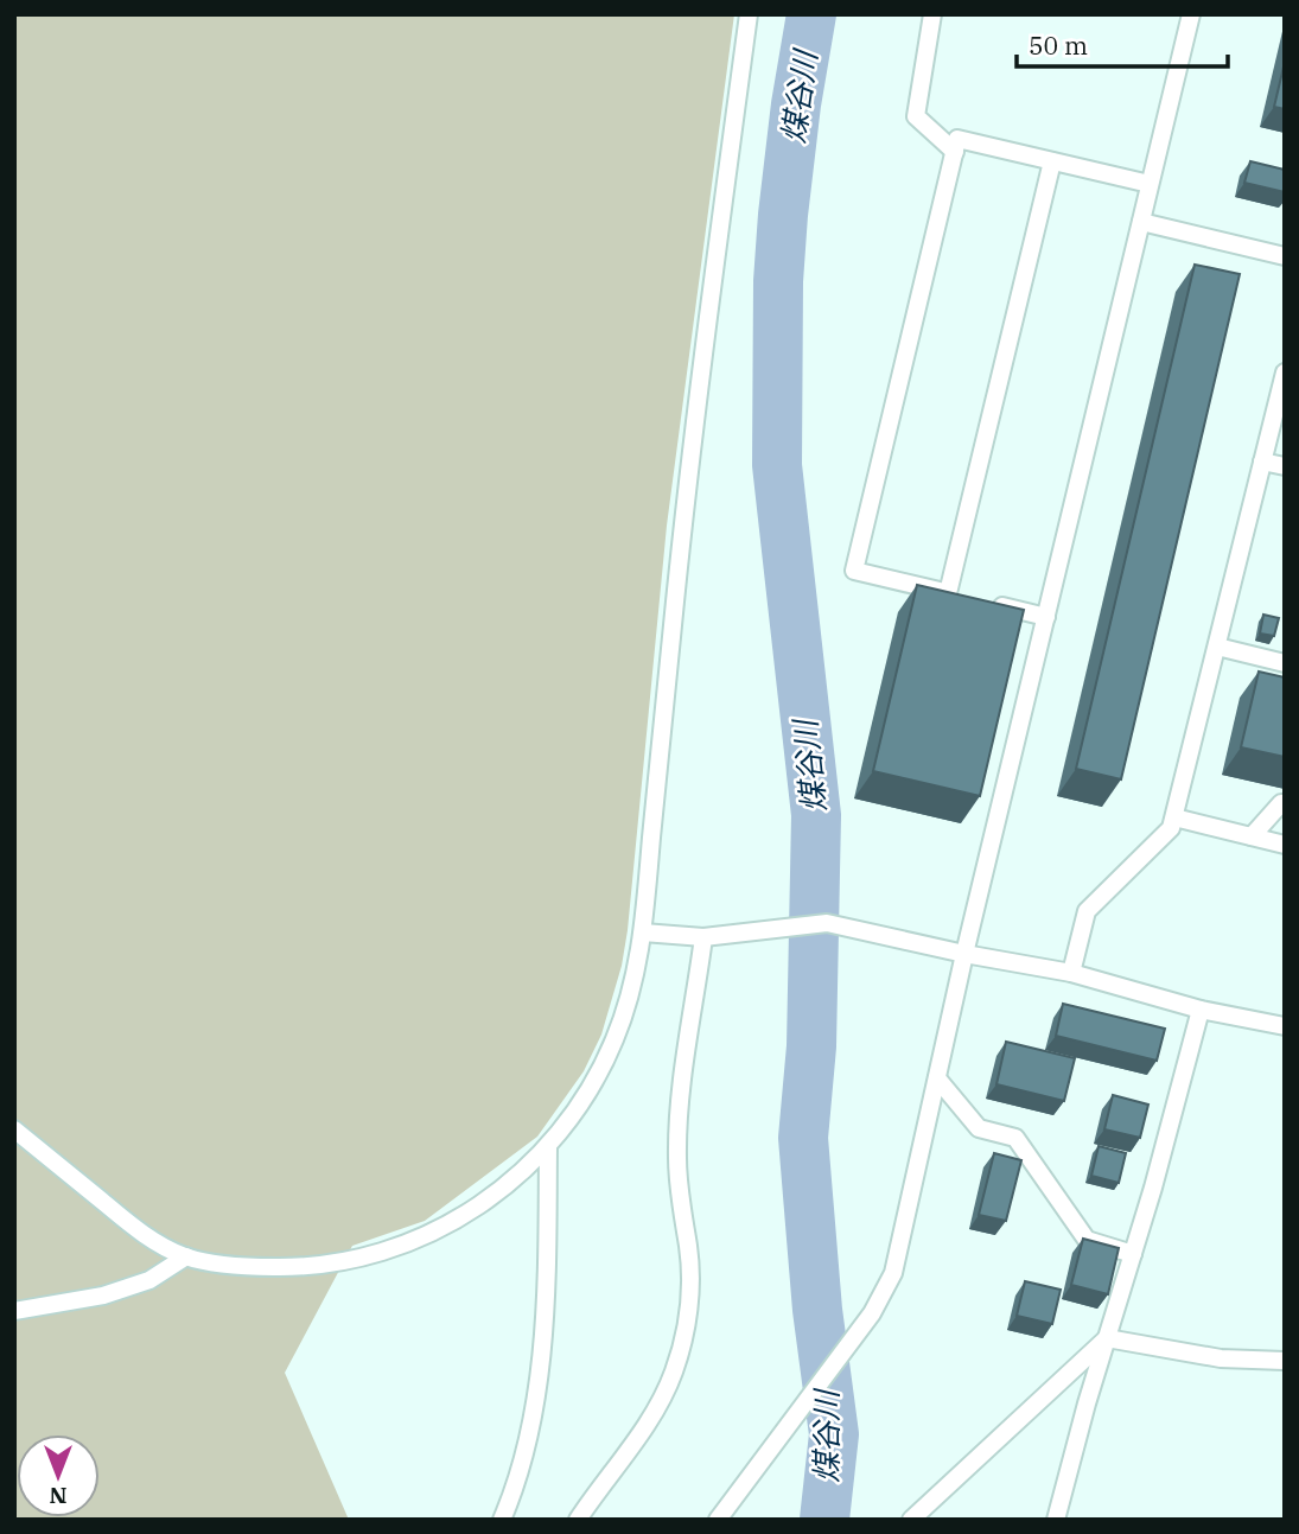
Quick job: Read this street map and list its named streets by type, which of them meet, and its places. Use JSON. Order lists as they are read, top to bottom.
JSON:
{
  "water": ["煤谷川"],
  "scale_bar": "50 m",
  "north": "bottom"
}
